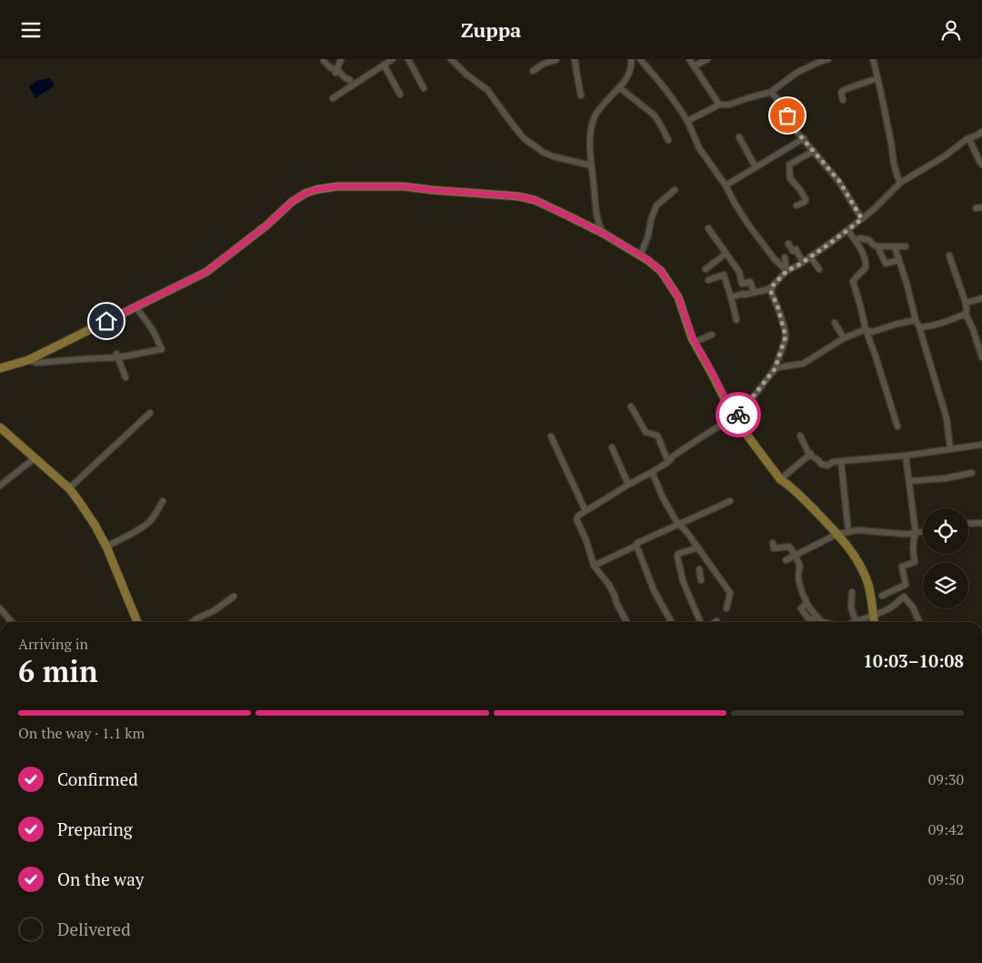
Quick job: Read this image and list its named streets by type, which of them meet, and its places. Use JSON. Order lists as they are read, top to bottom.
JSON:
{
  "page": {
    "header": "Zuppa",
    "heading": ["6 min", "Arriving in", "10:03–10:08"],
    "bar": "On the way · 1.1 km",
    "list": [
      ["Confirmed", "09:30"],
      ["Preparing", "09:42"],
      ["On the way", "09:50"],
      "Delivered"
    ]
  }
}
